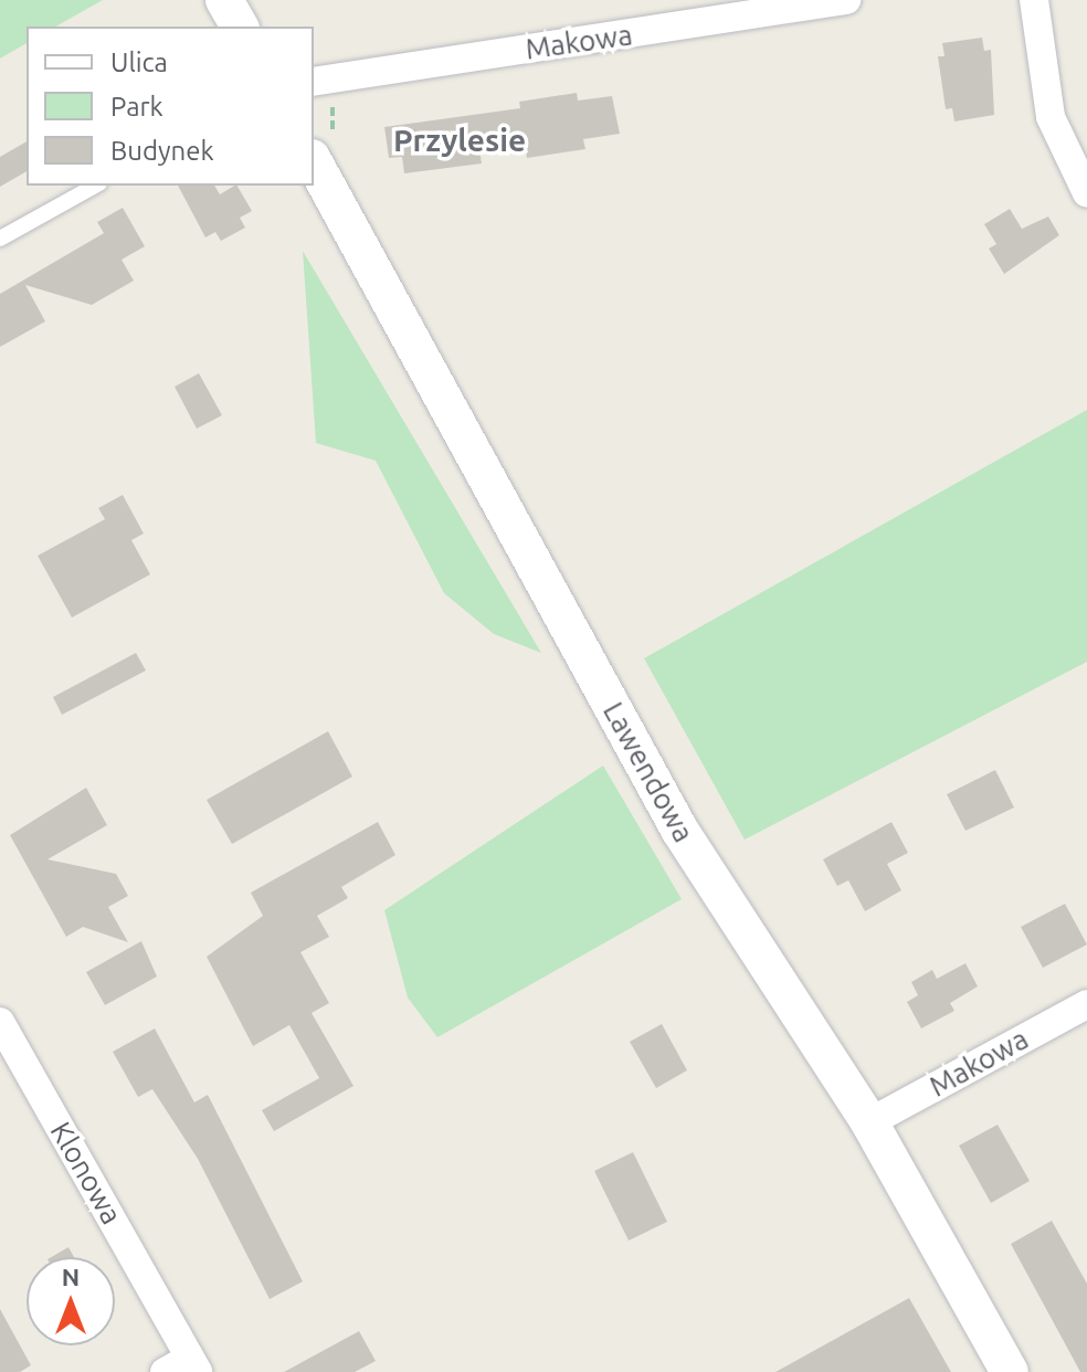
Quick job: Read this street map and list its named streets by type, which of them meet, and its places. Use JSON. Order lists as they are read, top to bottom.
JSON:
{
  "streets": {
    "street": ["Makowa", "Lawendowa", "Klonowa"]
  },
  "crossings": [
    ["Makowa", "Lawendowa"]
  ],
  "districts": ["Przylesie"],
  "legend": ["Ulica", "Park", "Budynek"],
  "north": "top"
}
